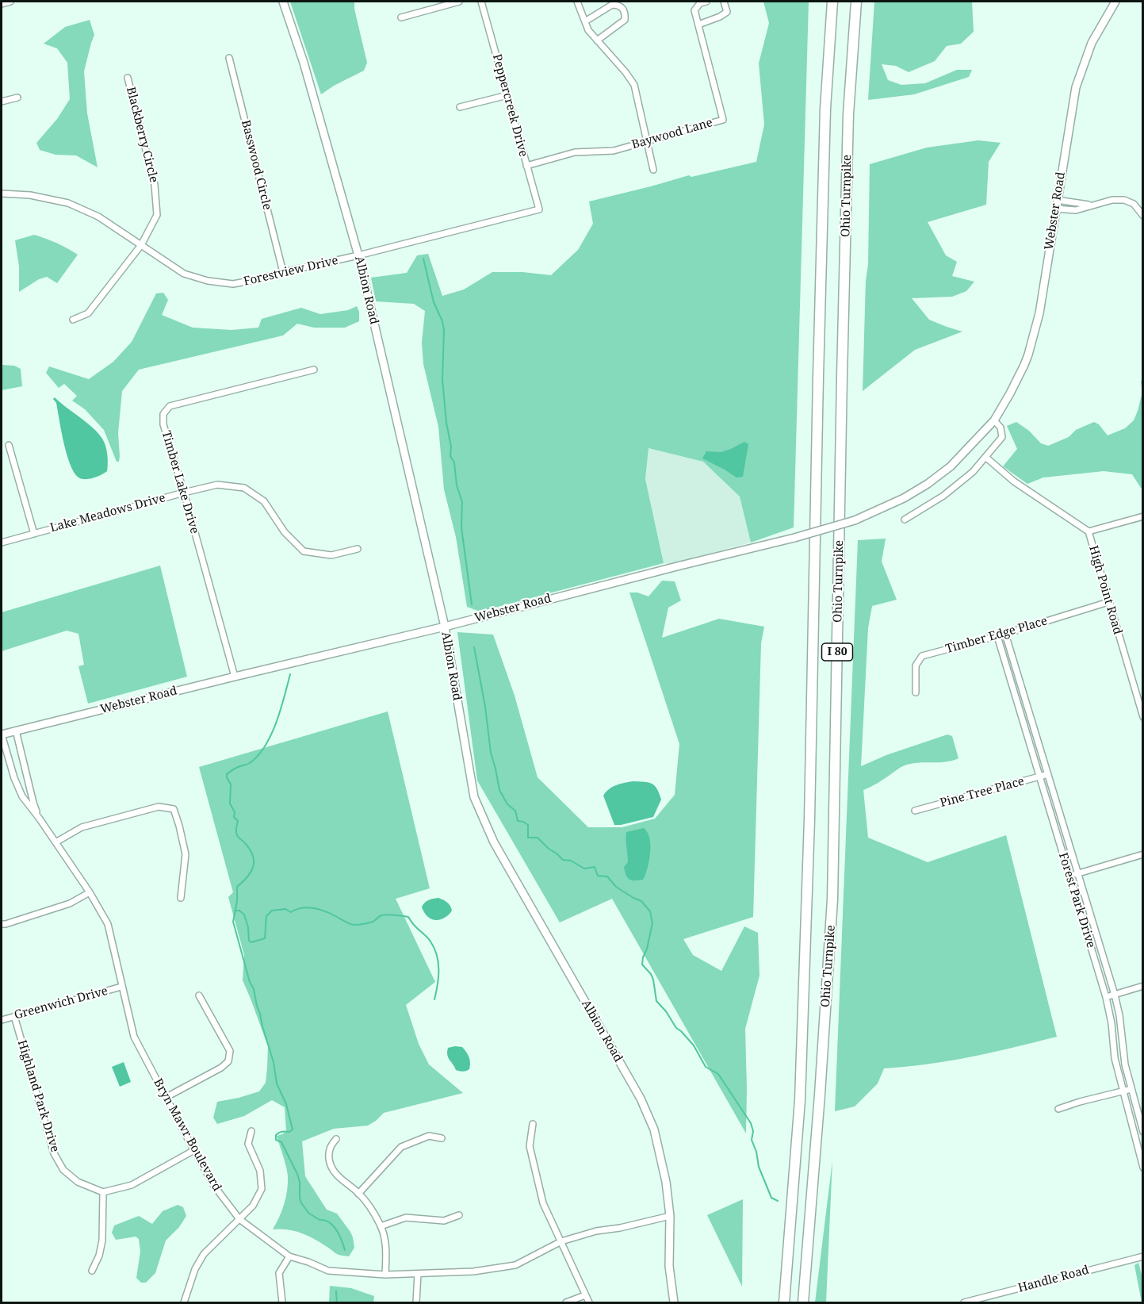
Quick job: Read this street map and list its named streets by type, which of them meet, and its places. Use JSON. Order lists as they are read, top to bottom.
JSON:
{
  "streets": {
    "highway": ["Ohio Turnpike", "I 80"],
    "street": [
      "Peppercreek Drive",
      "Baywood Lane",
      "Blackberry Circle",
      "Basswood Circle",
      "Webster Road",
      "Forestview Drive",
      "Albion Road",
      "Timber Lake Drive",
      "Lake Meadows Drive",
      "High Point Road",
      "Timber Edge Place",
      "Pine Tree Place",
      "Forest Park Drive",
      "Greenwich Drive",
      "Highland Park Drive",
      "Bryn Mawr Boulevard",
      "Handle Road"
    ]
  },
  "crossings": [
    ["Peppercreek Drive", "Baywood Lane"],
    ["Peppercreek Drive", "Forestview Drive"],
    ["Blackberry Circle", "Forestview Drive"],
    ["Basswood Circle", "Forestview Drive"],
    ["Webster Road", "Albion Road"],
    ["Webster Road", "Timber Lake Drive"],
    ["Webster Road", "Bryn Mawr Boulevard"],
    ["Forestview Drive", "Albion Road"],
    ["Albion Road", "Bryn Mawr Boulevard"],
    ["Timber Lake Drive", "Lake Meadows Drive"],
    ["High Point Road", "Timber Edge Place"],
    ["Timber Edge Place", "Forest Park Drive"],
    ["Pine Tree Place", "Forest Park Drive"],
    ["Greenwich Drive", "Highland Park Drive"],
    ["Greenwich Drive", "Bryn Mawr Boulevard"]
  ]
}
